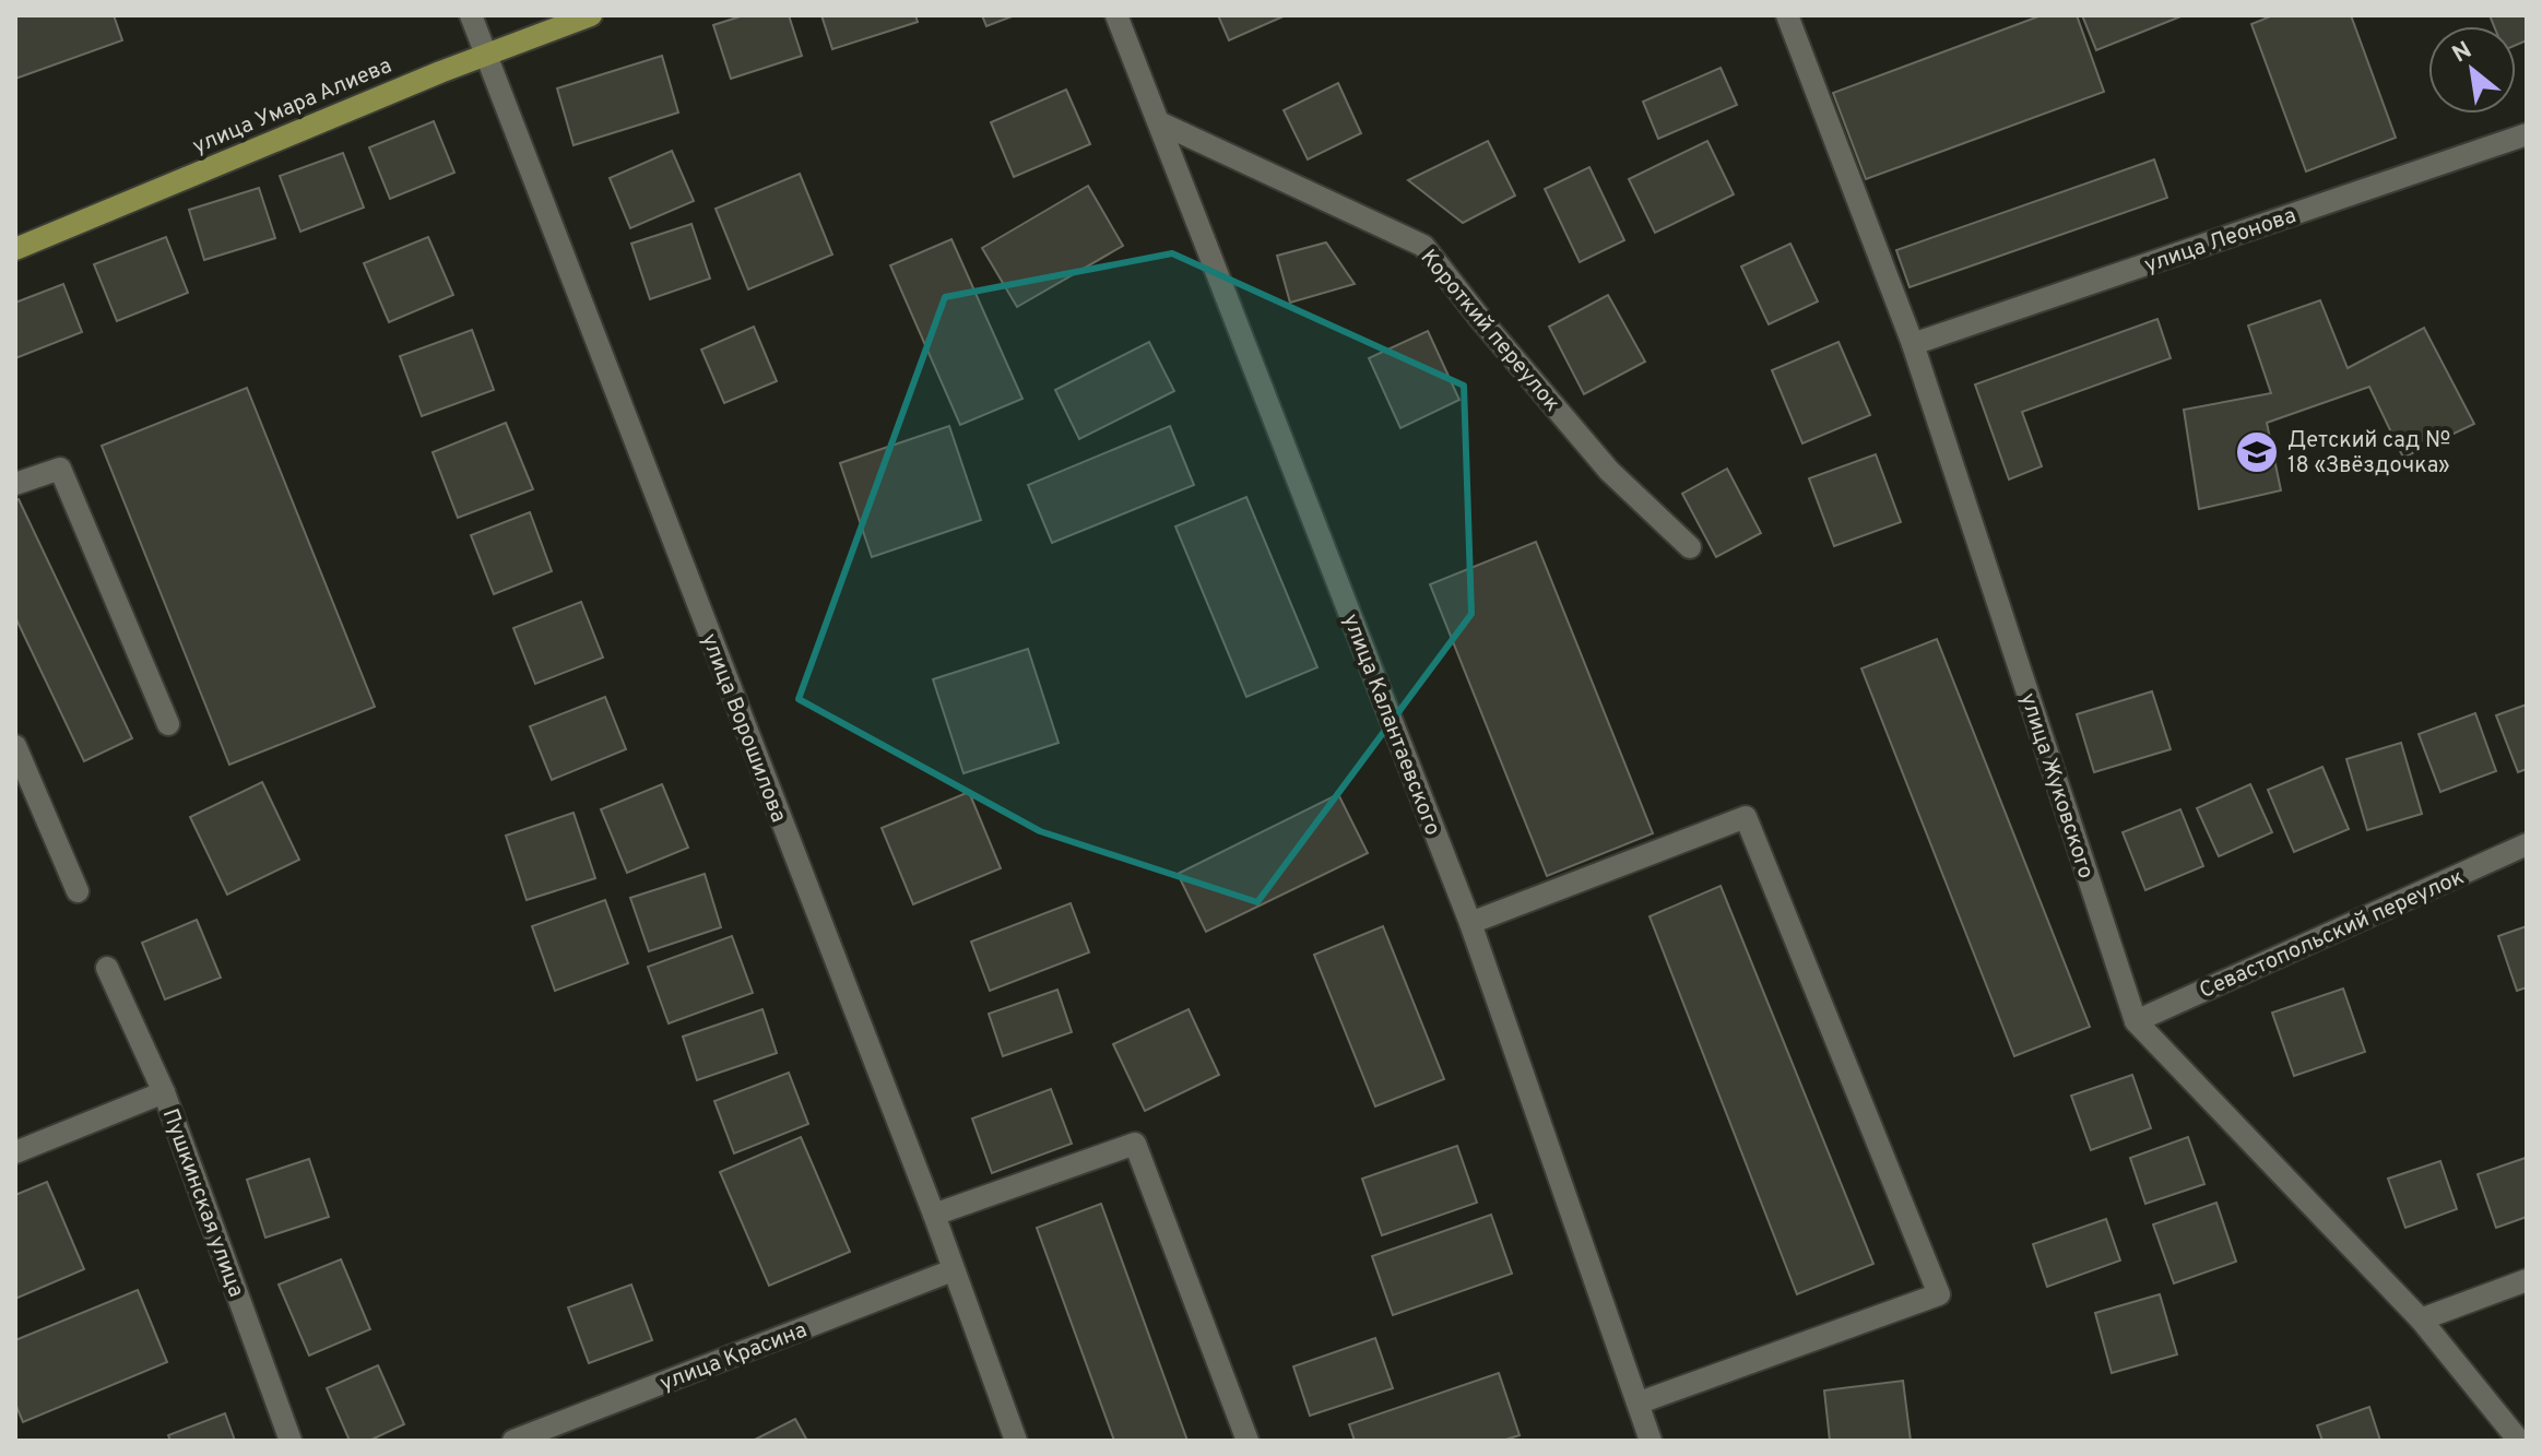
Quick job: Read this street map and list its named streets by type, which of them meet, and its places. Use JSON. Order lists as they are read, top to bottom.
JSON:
{
  "streets": {
    "main road": ["улица Умара Алиева"],
    "street": [
      "улица Леонова",
      "Короткий переулок",
      "улица Калантаевского",
      "улица Ворошилова",
      "улица Жуковского",
      "Севастопольский переулок",
      "Пушкинская улица",
      "улица Красина"
    ]
  },
  "crossings": [
    ["улица Умара Алиева", "улица Ворошилова"],
    ["улица Леонова", "улица Жуковского"],
    ["Короткий переулок", "улица Калантаевского"],
    ["улица Ворошилова", "улица Красина"],
    ["улица Жуковского", "Севастопольский переулок"]
  ],
  "places": {
    "school or university": ["Детский сад № 18 «Звёздочка»"]
  },
  "north": "top left"
}
